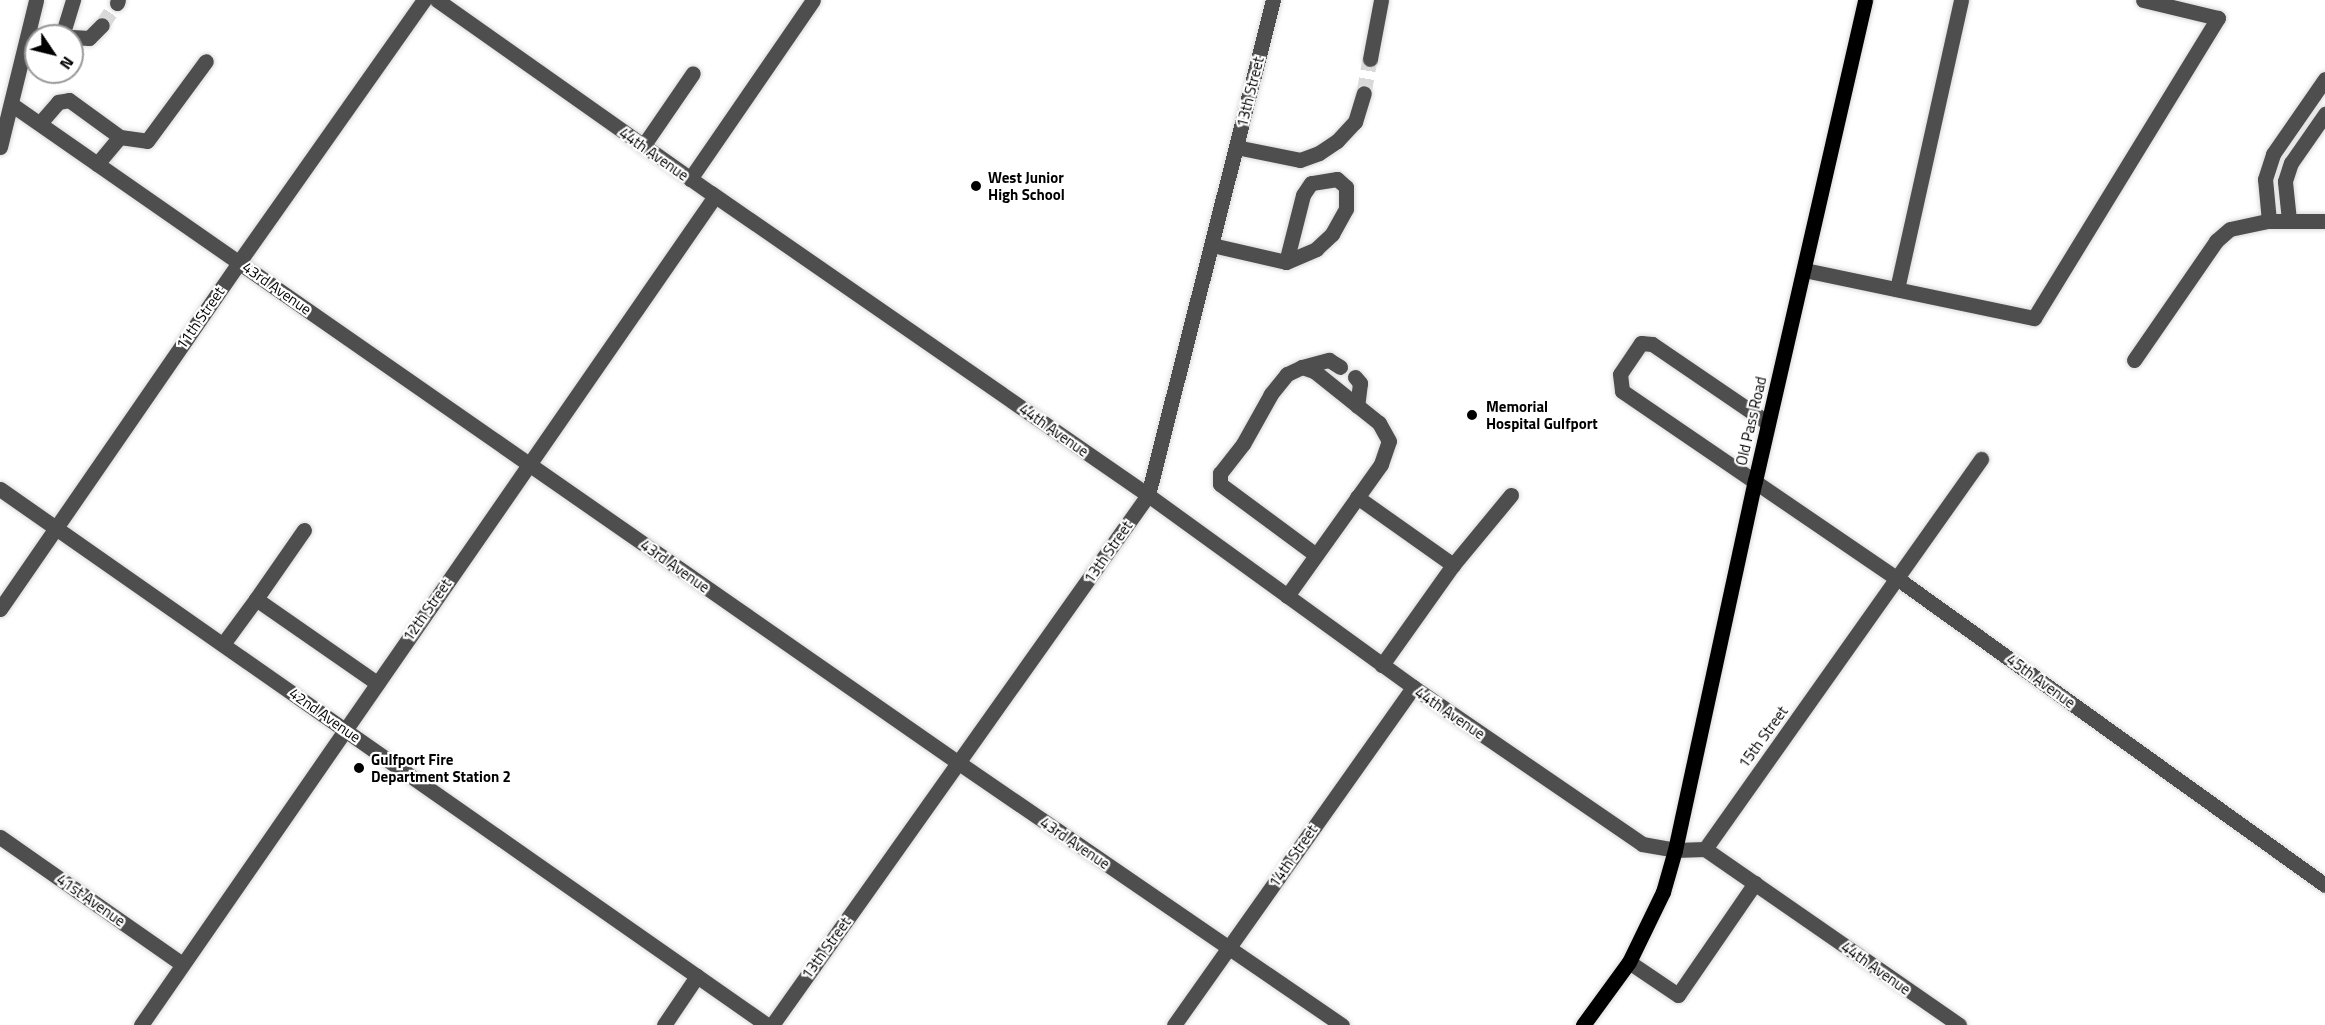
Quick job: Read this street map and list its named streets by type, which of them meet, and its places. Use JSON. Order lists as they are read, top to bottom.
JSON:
{
  "streets": {
    "main road": ["Old Pass Road"],
    "street": [
      "13th Street",
      "44th Avenue",
      "43rd Avenue",
      "11th Street",
      "12th Street",
      "45th Avenue",
      "42nd Avenue",
      "15th Street",
      "14th Street",
      "41st Avenue"
    ]
  },
  "crossings": [
    ["13th Street", "44th Avenue"],
    ["13th Street", "43rd Avenue"],
    ["44th Avenue", "Old Pass Road"],
    ["44th Avenue", "12th Street"],
    ["44th Avenue", "15th Street"],
    ["44th Avenue", "14th Street"],
    ["43rd Avenue", "11th Street"],
    ["43rd Avenue", "12th Street"],
    ["43rd Avenue", "14th Street"],
    ["11th Street", "42nd Avenue"],
    ["Old Pass Road", "45th Avenue"],
    ["12th Street", "42nd Avenue"],
    ["12th Street", "41st Avenue"],
    ["45th Avenue", "15th Street"]
  ],
  "places": ["West Junior High School", "Memorial Hospital Gulfport", "Gulfport Fire Department Station 2"],
  "north": "bottom right"
}
